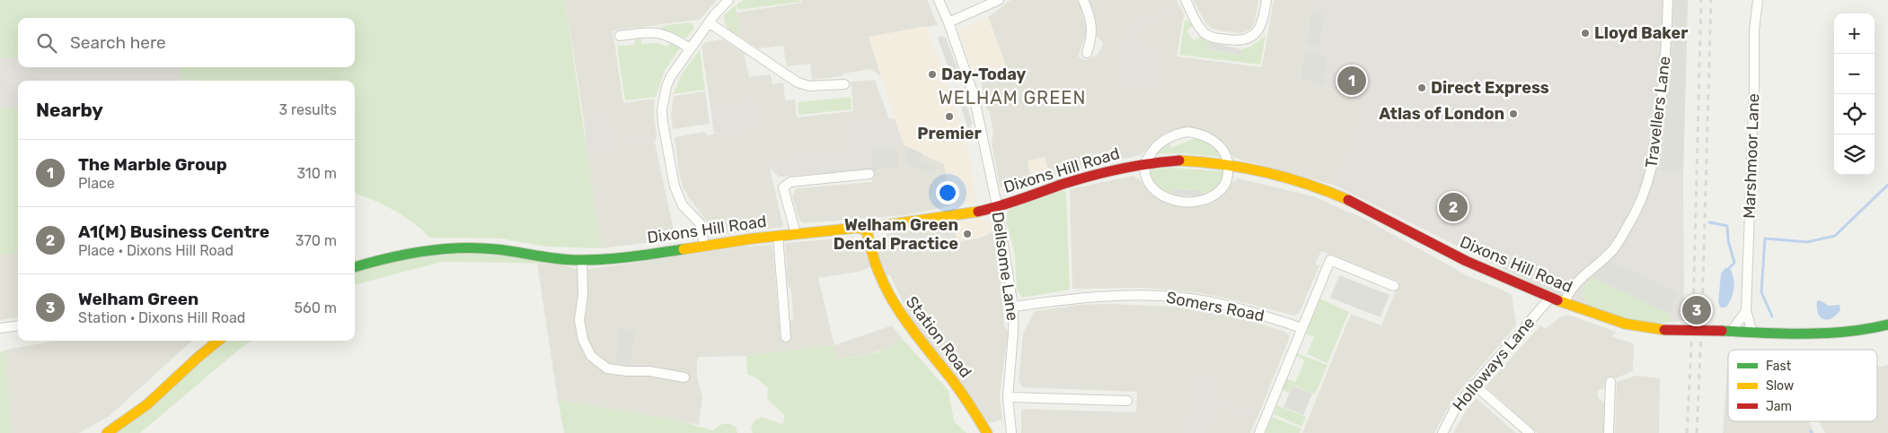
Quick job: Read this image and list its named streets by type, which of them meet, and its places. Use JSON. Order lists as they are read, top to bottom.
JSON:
{
  "streets": {
    "street": [
      "Travellers Lane",
      "Marshmoor Lane",
      "Dixons Hill Road",
      "Dellsome Lane",
      "Somers Road",
      "Station Road",
      "Holloways Lane"
    ]
  },
  "crossings": [
    ["Travellers Lane", "Dixons Hill Road"],
    ["Marshmoor Lane", "Dixons Hill Road"],
    ["Dixons Hill Road", "Dellsome Lane"],
    ["Dixons Hill Road", "Station Road"],
    ["Dixons Hill Road", "Holloways Lane"],
    ["Dellsome Lane", "Somers Road"]
  ],
  "districts": ["WELHAM GREEN"],
  "places": [
    "Lloyd Baker",
    "Day-Today",
    "Direct Express",
    "Atlas of London",
    "Premier",
    "Welham Green Dental Practice"
  ],
  "legend": ["Fast", "Slow", "Jam"],
  "page": {
    "map_buttons": ["+", "−"],
    "search": "Search here",
    "pins": ["1", "2", "3"],
    "heading": ["Nearby", "3 results"],
    "list": [
      {
        "mark": "1",
        "name": "The Marble Group",
        "note": "Place",
        "value": "310 m"
      },
      {
        "mark": "2",
        "name": "A1(M) Business Centre",
        "note": "Place · Dixons Hill Road",
        "value": "370 m"
      },
      {
        "mark": "3",
        "name": "Welham Green",
        "note": "Station · Dixons Hill Road",
        "value": "560 m"
      }
    ]
  }
}
